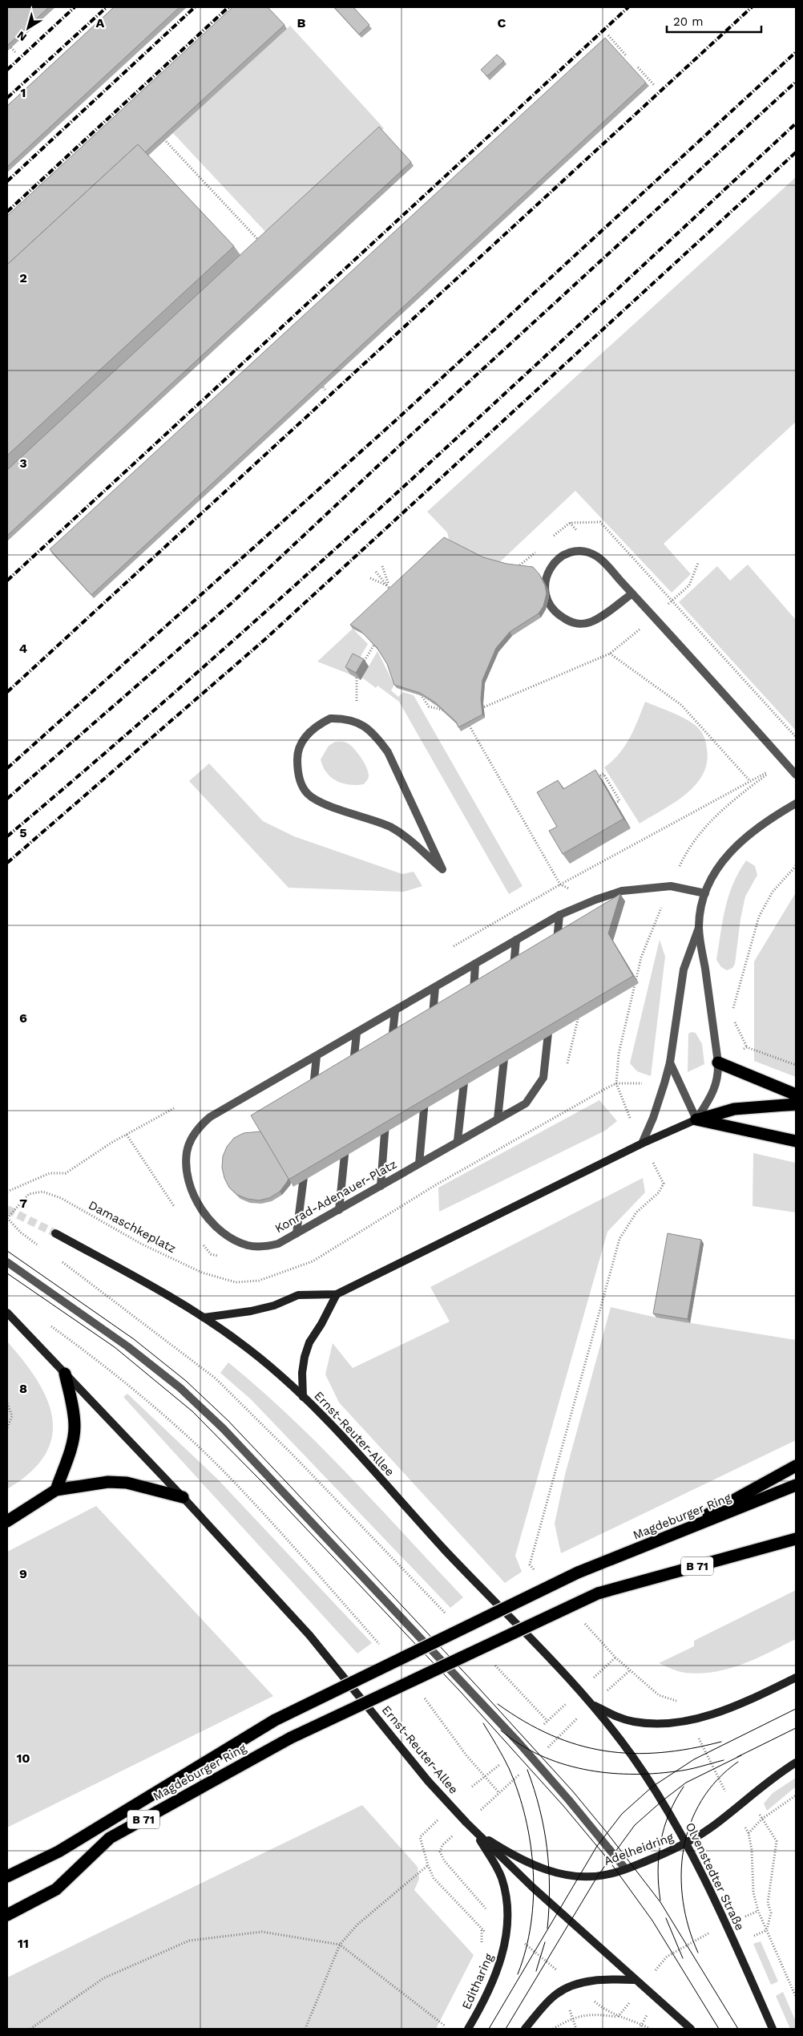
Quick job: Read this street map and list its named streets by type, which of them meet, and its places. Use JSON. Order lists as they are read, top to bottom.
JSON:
{
  "streets": {
    "highway": ["Magdeburger Ring", "B 71"],
    "main road": [
      "Ernst-Reuter-Allee",
      "Adelheidring",
      "Olvenstedter Straße",
      "Editharing"
    ],
    "street": ["Konrad-Adenauer-Platz"],
    "path": ["Damaschkeplatz"]
  },
  "crossings": [
    ["Ernst-Reuter-Allee", "Adelheidring"],
    ["Ernst-Reuter-Allee", "Olvenstedter Straße"],
    ["Ernst-Reuter-Allee", "Editharing"],
    ["Adelheidring", "Olvenstedter Straße"],
    ["Adelheidring", "Editharing"]
  ],
  "scale_bar": "20 m",
  "north": "bottom left",
  "grid": {
    "columns": ["A", "B", "C"],
    "rows": [
      "1",
      "2",
      "3",
      "4",
      "5",
      "6",
      "7",
      "8",
      "9",
      "10",
      "11"
    ]
  }
}
